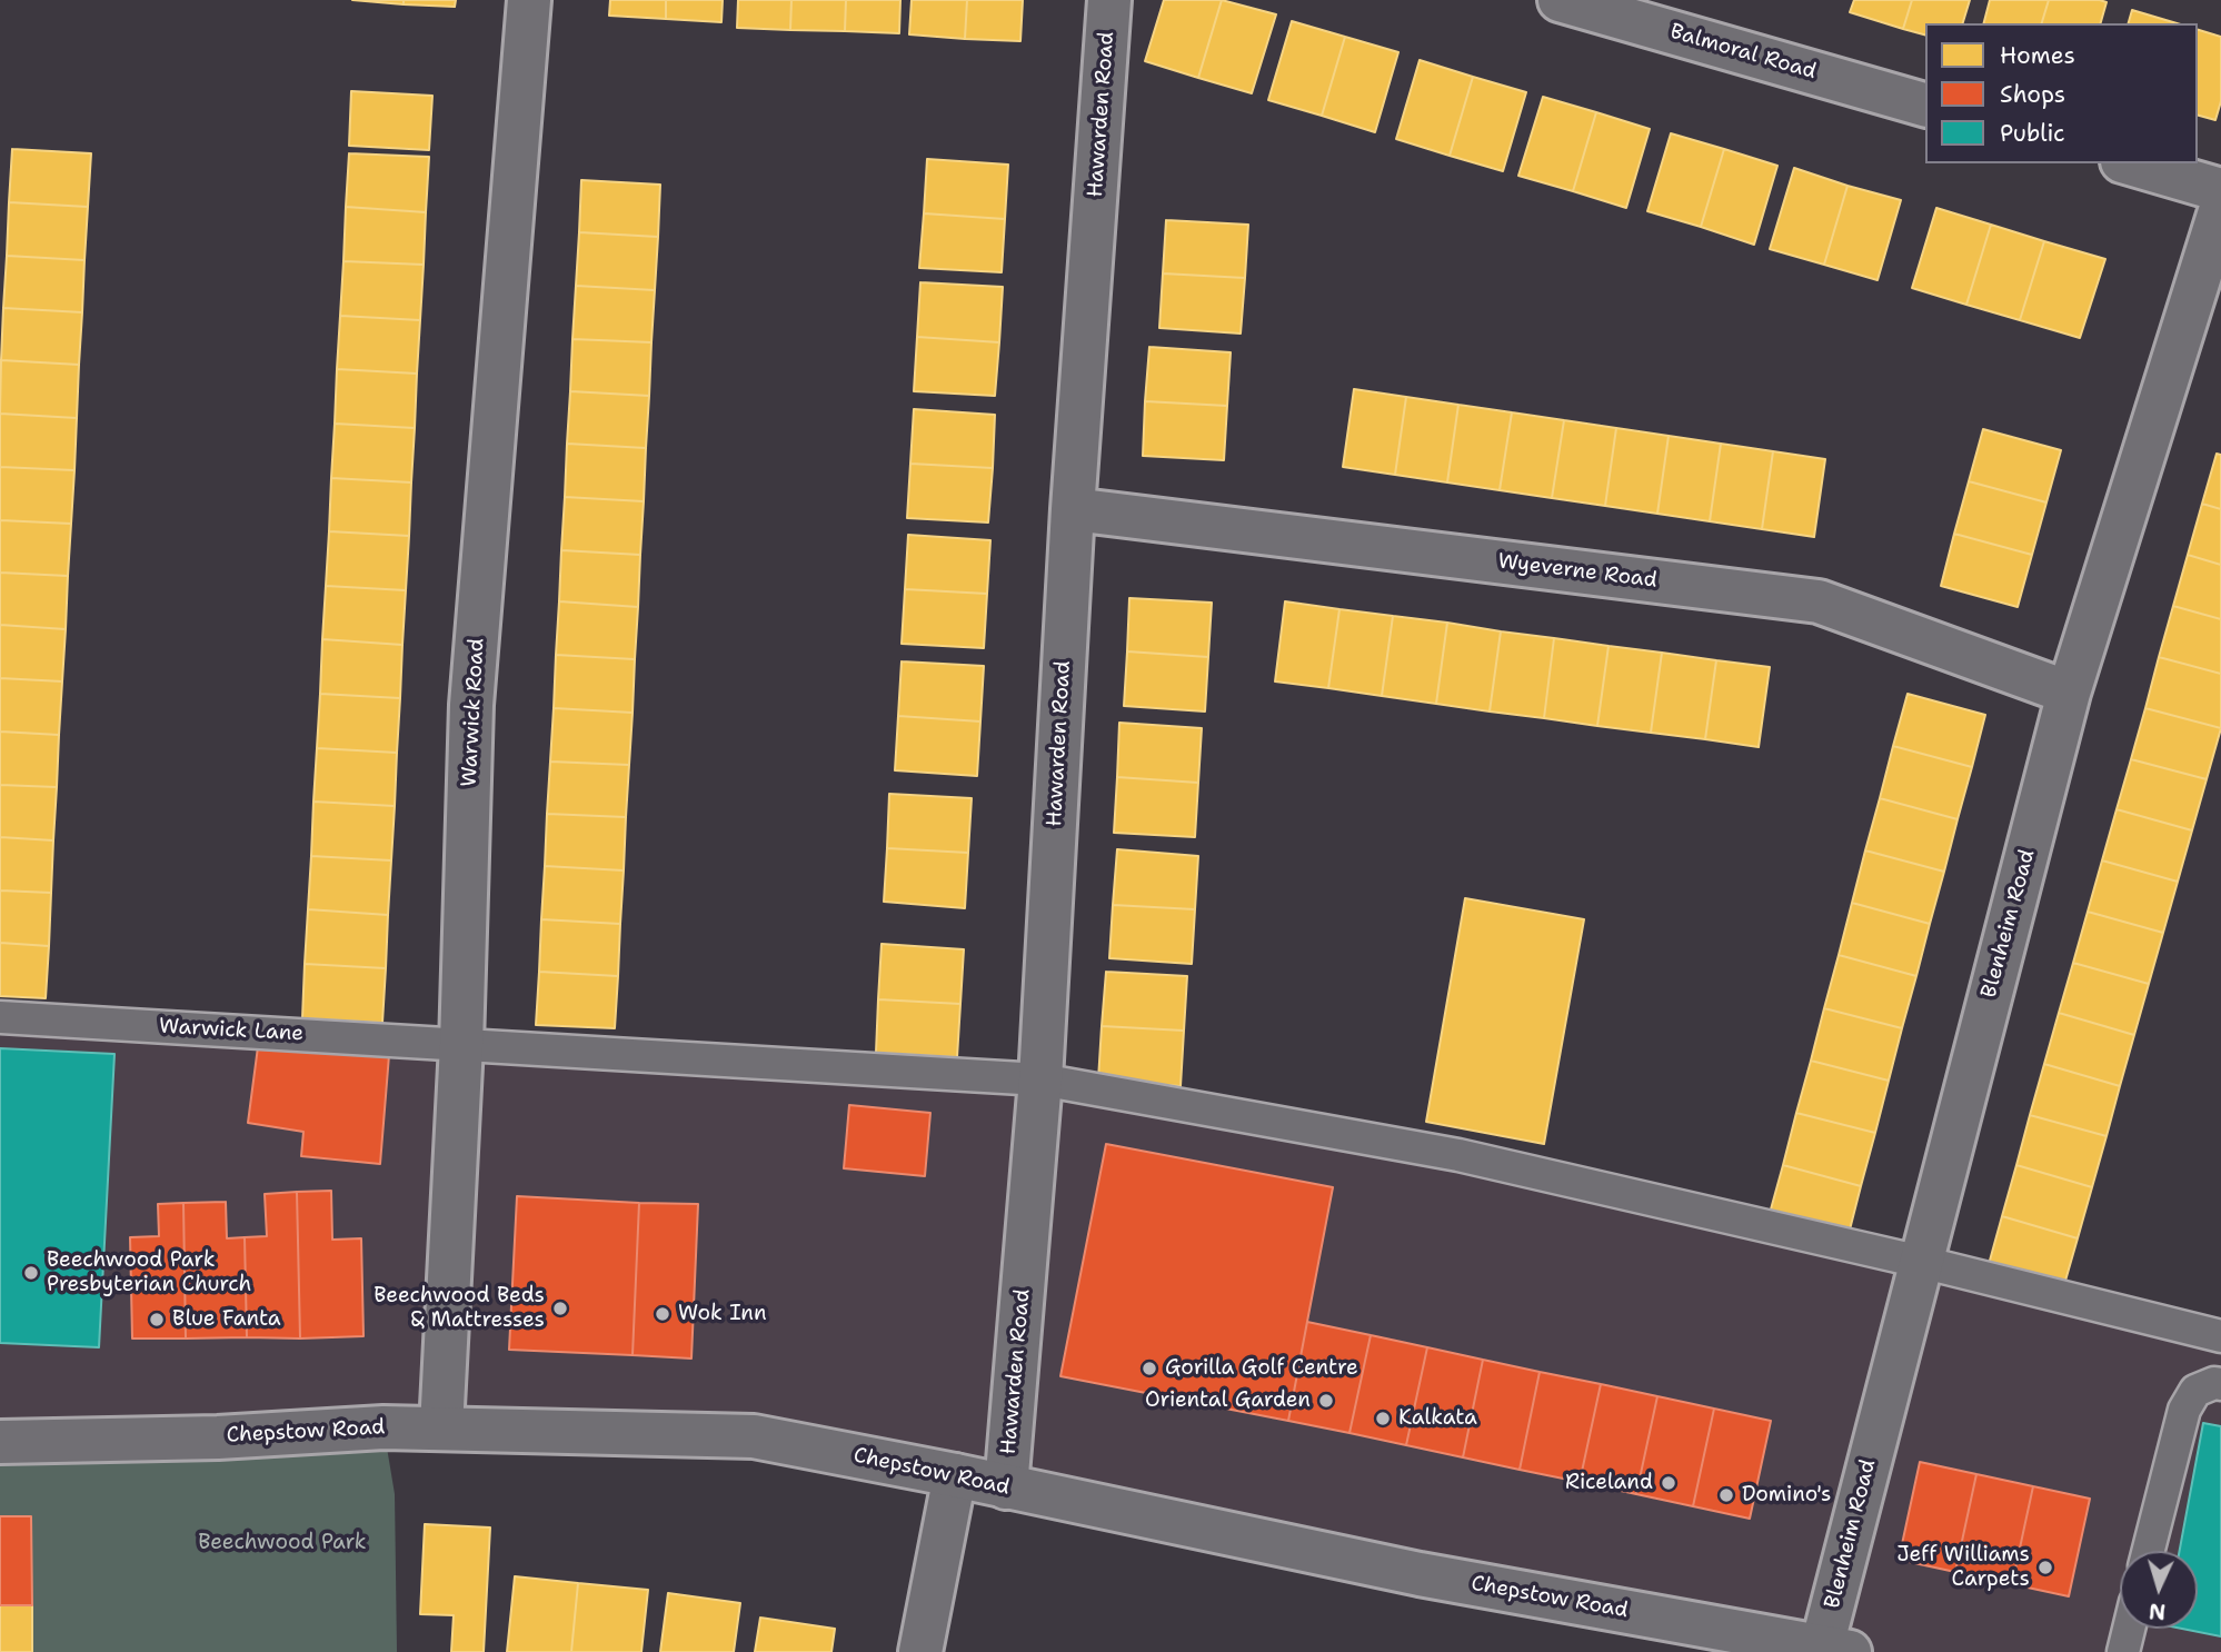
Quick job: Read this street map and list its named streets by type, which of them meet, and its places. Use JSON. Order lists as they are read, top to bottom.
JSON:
{
  "streets": {
    "street": [
      "Balmoral Road",
      "Hawarden Road",
      "Wyeverne Road",
      "Warwick Road",
      "Blenheim Road",
      "Chepstow Road"
    ],
    "lane": ["Warwick Lane"]
  },
  "crossings": [
    ["Hawarden Road", "Wyeverne Road"],
    ["Hawarden Road", "Warwick Lane"],
    ["Hawarden Road", "Chepstow Road"],
    ["Wyeverne Road", "Blenheim Road"],
    ["Warwick Road", "Warwick Lane"],
    ["Warwick Road", "Chepstow Road"],
    ["Blenheim Road", "Warwick Lane"],
    ["Blenheim Road", "Chepstow Road"]
  ],
  "parks": ["Beechwood Park"],
  "places": [
    "Beechwood Park Presbyterian Church",
    "Beechwood Beds & Mattresses",
    "Wok Inn",
    "Blue Fanta",
    "Gorilla Golf Centre",
    "Oriental Garden",
    "Kalkata",
    "Riceland",
    "Domino's",
    "Jeff Williams Carpets"
  ],
  "legend": ["Homes", "Shops", "Public"],
  "north": "bottom"
}
